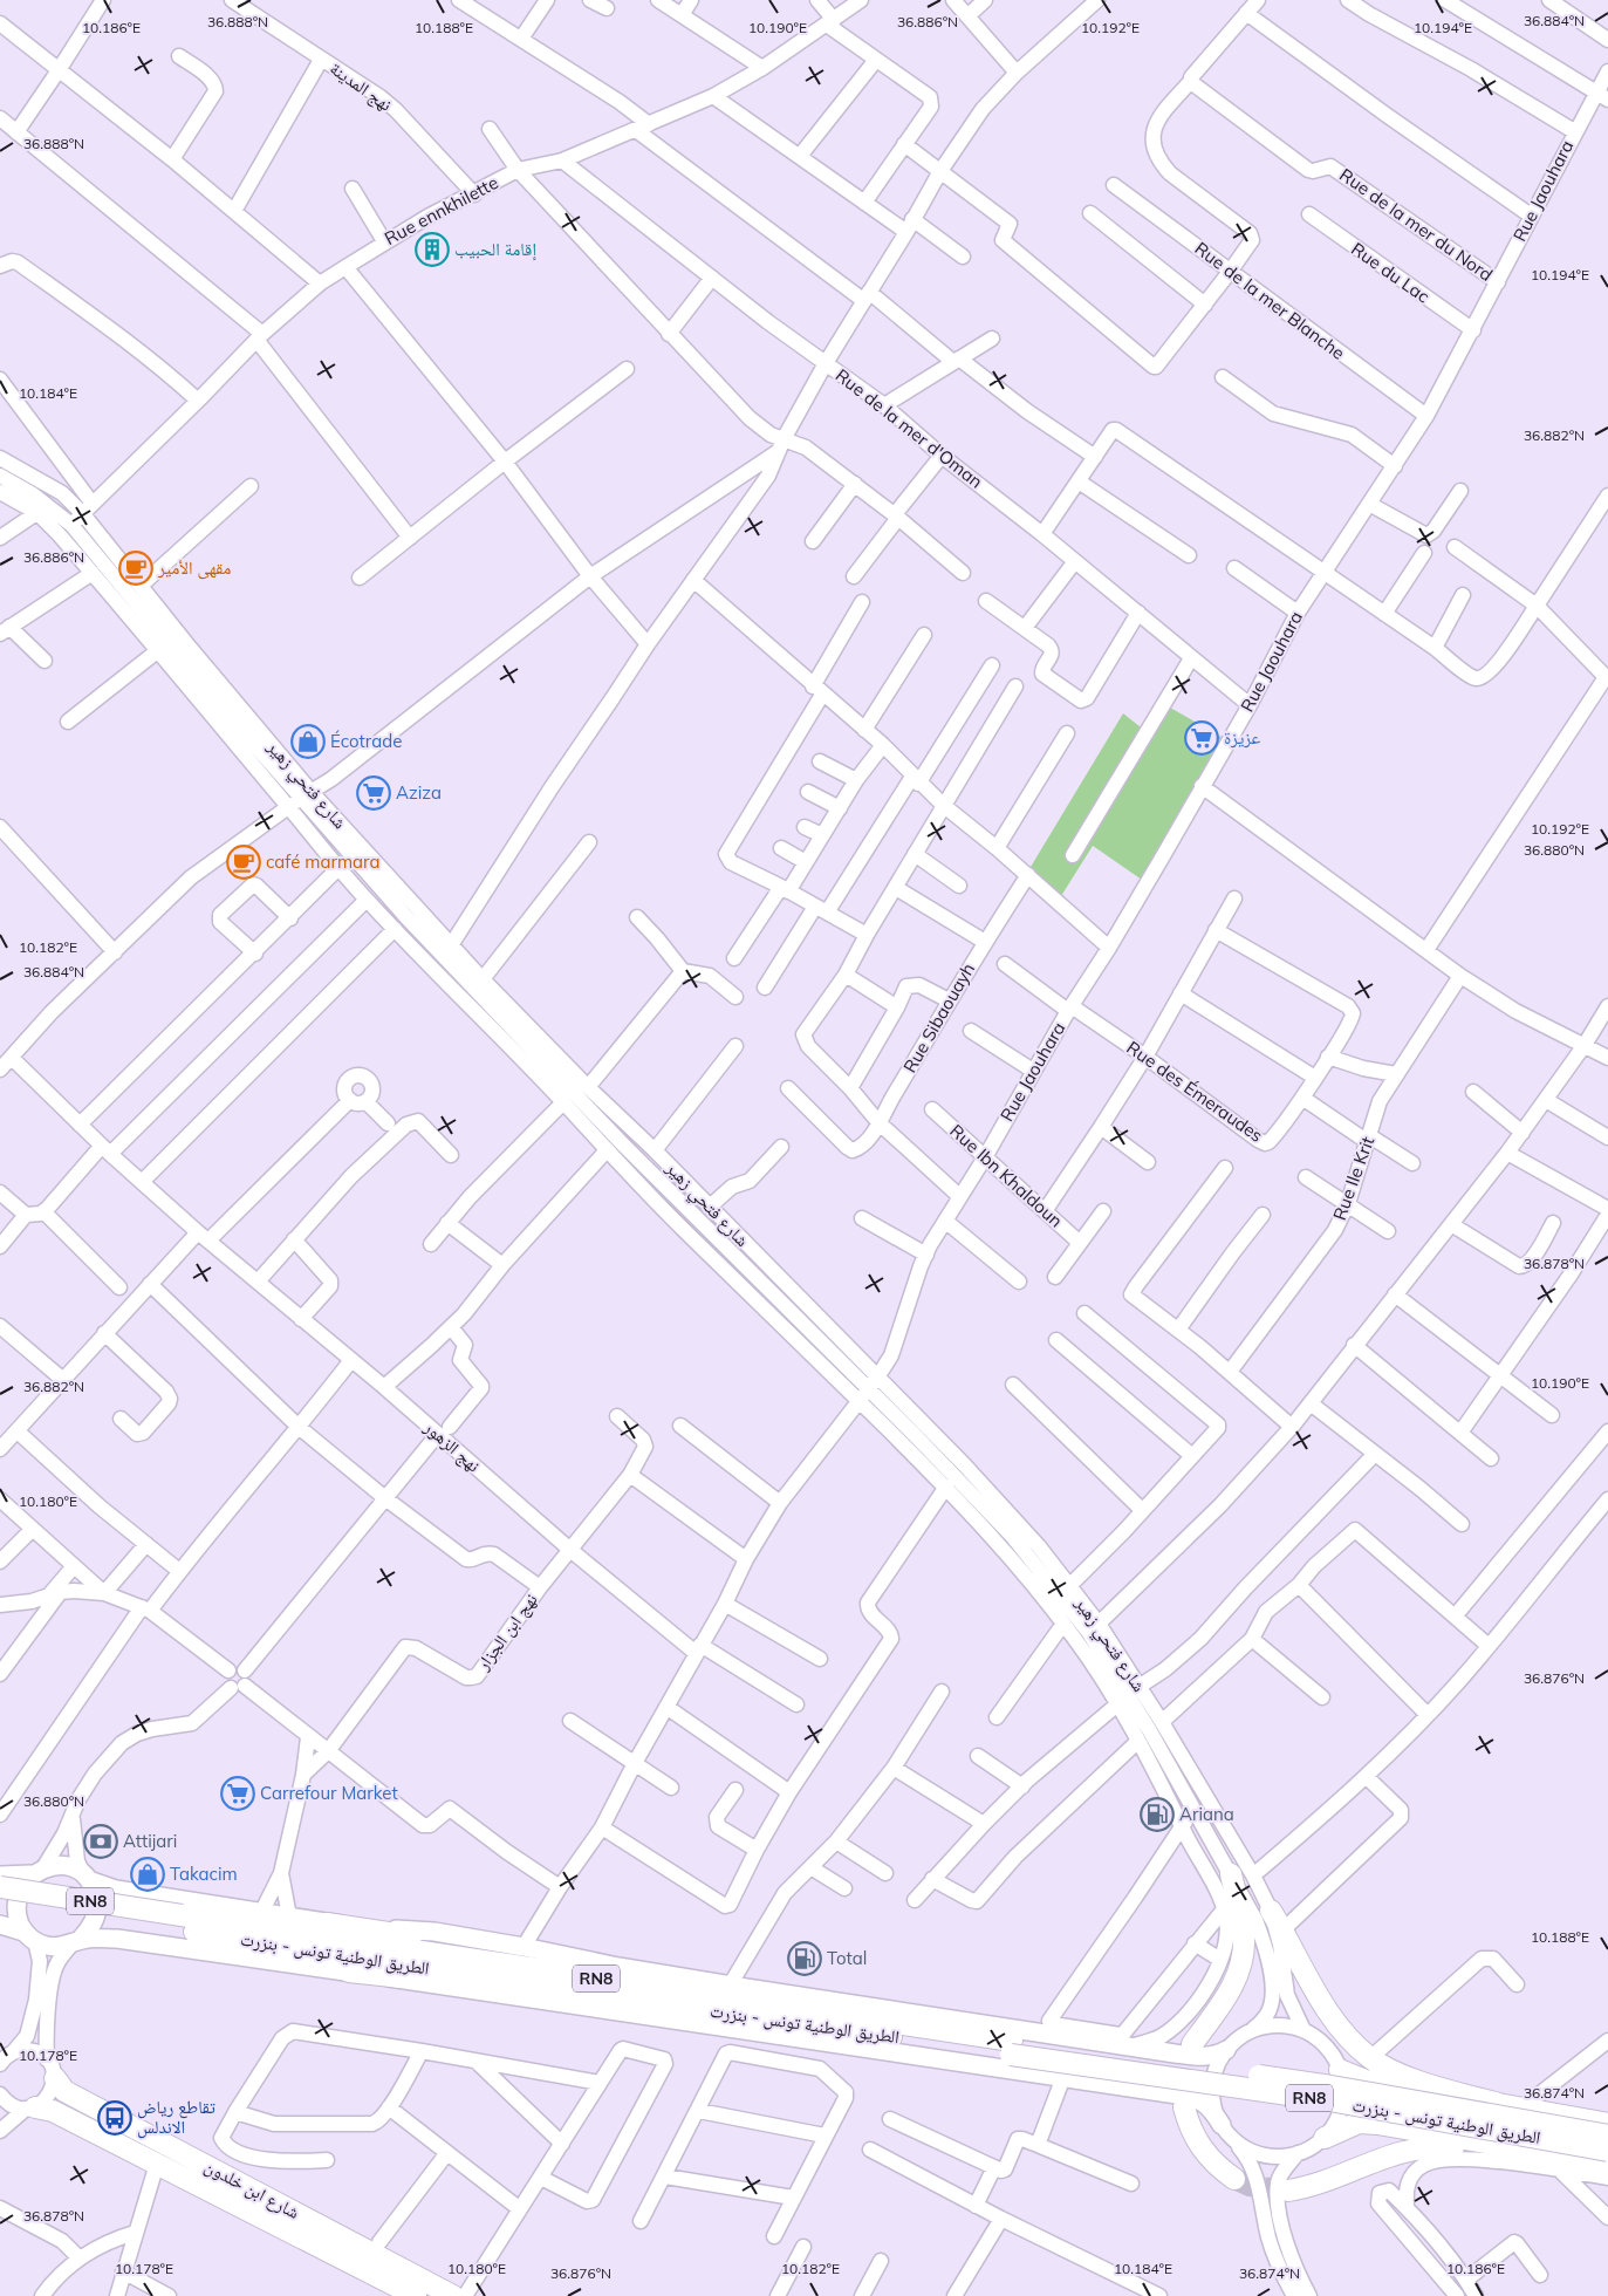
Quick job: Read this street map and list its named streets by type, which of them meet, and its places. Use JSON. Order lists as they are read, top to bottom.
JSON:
{
  "streets": {
    "highway": ["RN8", "الطريق الوطنية تونس - بنزرت", "شارع ابن خلدون"],
    "street": [
      "نهج المدينة",
      "Rue Jaouhara",
      "Rue ennkhilette",
      "Rue de la mer du Nord",
      "Rue du Lac",
      "Rue de la mer Blanche",
      "Rue de la mer d'Oman",
      "شارع فتحي زهير",
      "Rue Sibaouayh",
      "Rue des Émeraudes",
      "Rue Ibn Khaldoun",
      "Rue Ile Krit",
      "نهج الزهور",
      "نهج ابن الجزار"
    ]
  },
  "crossings": [
    ["نهج المدينة", "Rue ennkhilette"],
    ["Rue Jaouhara", "Rue de la mer du Nord"],
    ["Rue Jaouhara", "Rue du Lac"],
    ["Rue Jaouhara", "Rue de la mer Blanche"],
    ["Rue Jaouhara", "Rue de la mer d'Oman"],
    ["Rue Jaouhara", "شارع فتحي زهير"],
    ["Rue Jaouhara", "Rue des Émeraudes"],
    ["Rue Jaouhara", "Rue Ibn Khaldoun"],
    ["Rue Jaouhara", "نهج الزهور"],
    ["Rue ennkhilette", "Rue de la mer d'Oman"],
    ["Rue ennkhilette", "شارع فتحي زهير"],
    ["شارع فتحي زهير", "RN8"],
    ["نهج الزهور", "نهج ابن الجزار"]
  ],
  "places": {
    "building": ["إقامة الحبيب"],
    "cafe": ["مقهى الأمير", "café marmara"],
    "supermarket": ["عزيزة", "Aziza", "Carrefour Market"],
    "shop": ["Écotrade", "Takacim"],
    "fuel station": ["Ariana", "Total"],
    "bank": ["Attijari"],
    "bus stop": ["تقاطع رياض الاندلس"]
  },
  "coordinates": [
    "36.884°N",
    "36.888°N",
    "36.886°N",
    "10.186°E",
    "10.188°E",
    "10.190°E",
    "10.192°E",
    "10.194°E",
    "10.184°E",
    "36.882°N",
    "36.880°N",
    "10.182°E",
    "36.878°N",
    "10.180°E",
    "36.876°N",
    "10.178°E",
    "36.874°N"
  ]
}
